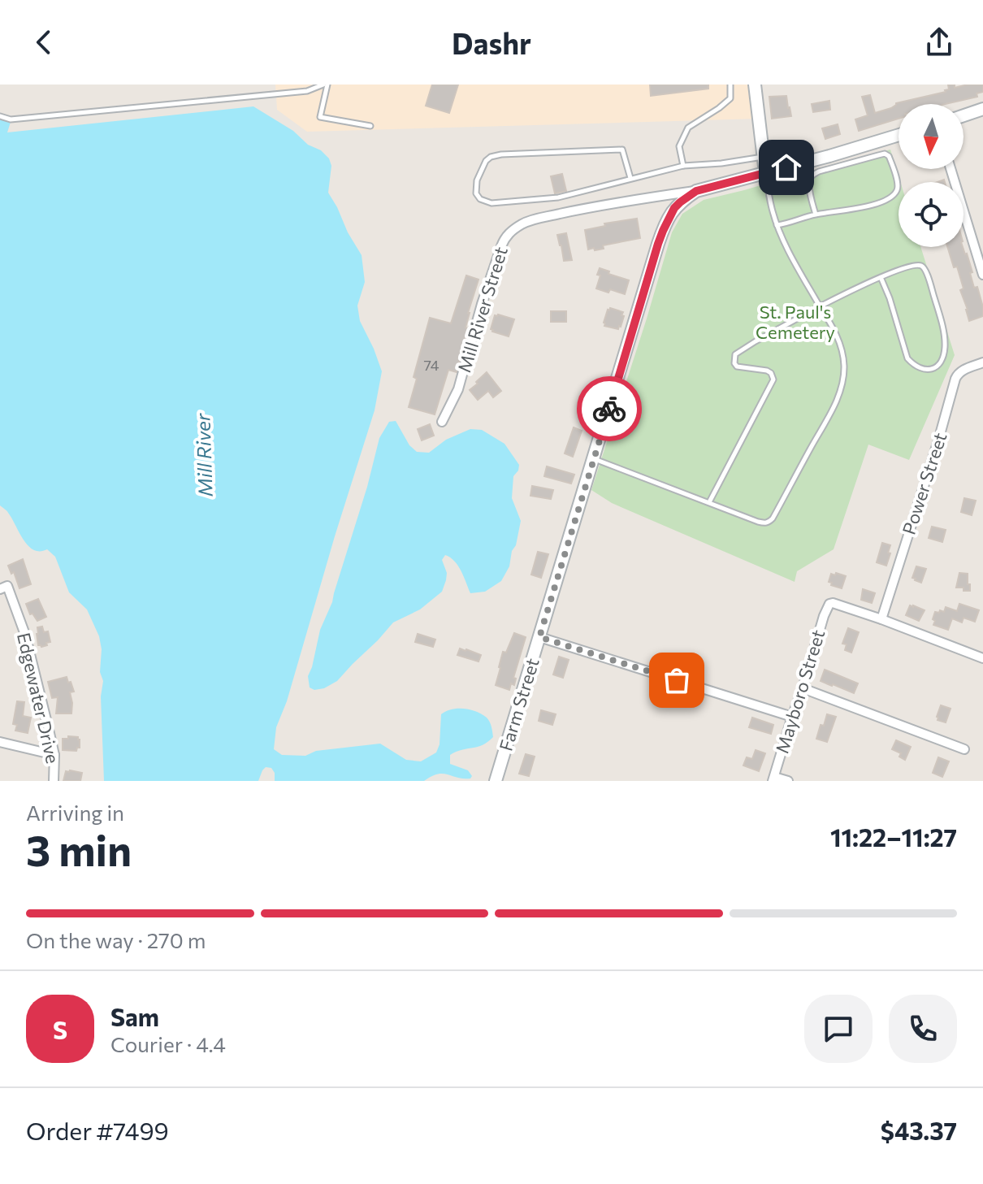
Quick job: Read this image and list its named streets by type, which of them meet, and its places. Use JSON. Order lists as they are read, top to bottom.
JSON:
{
  "streets": {
    "street": [
      "Mill River Street",
      "Power Street",
      "Mayboro Street",
      "Edgewater Drive",
      "Farm Street"
    ]
  },
  "crossings": [
    ["Mill River Street", "Farm Street"],
    ["Power Street", "Mayboro Street"]
  ],
  "water": ["Mill River"],
  "parks": ["St. Paul's Cemetery"],
  "house_numbers": ["74"],
  "north": "bottom",
  "page": {
    "header": "Dashr",
    "heading": ["3 min", "Arriving in", "11:22–11:27"],
    "panel": [
      "Sam",
      "Courier · 4.4",
      "Order #7499",
      "$43.37"
    ],
    "bar": "On the way · 270 m",
    "round": "S"
  }
}
